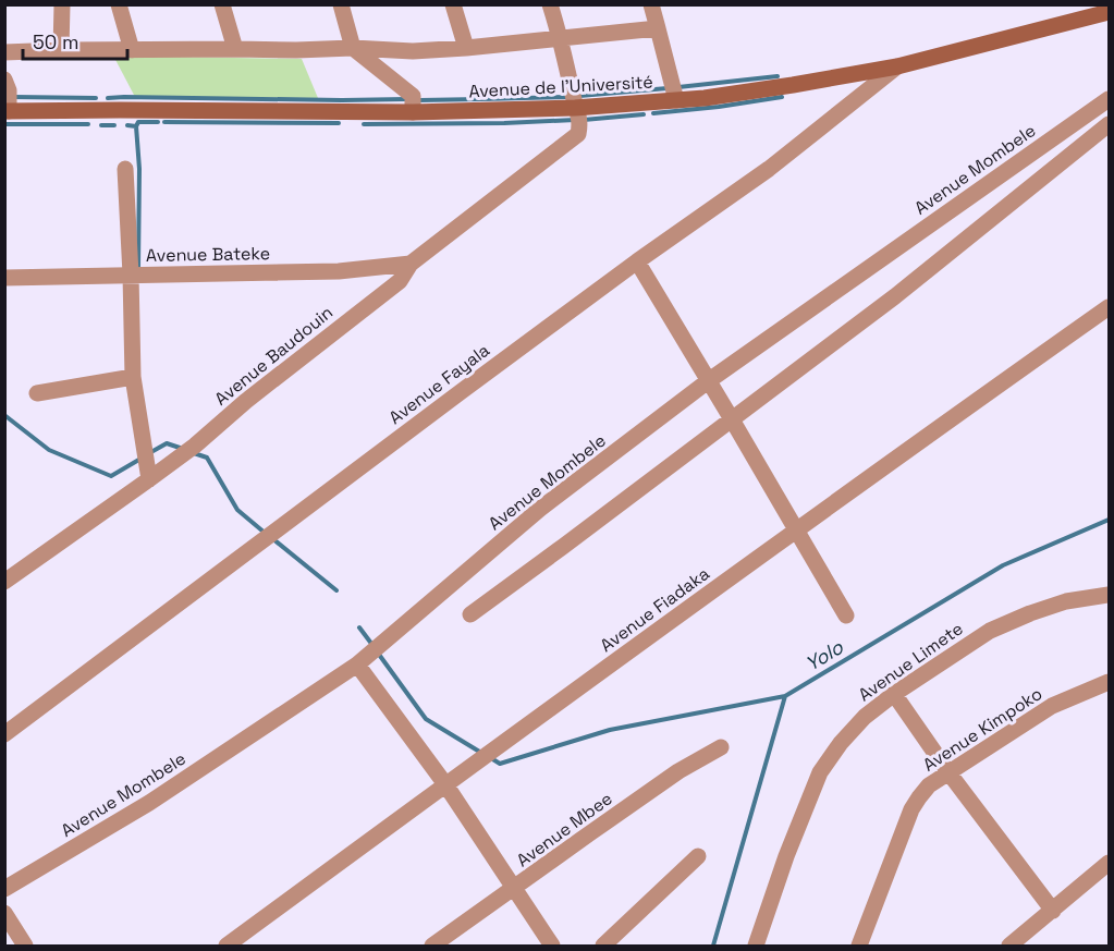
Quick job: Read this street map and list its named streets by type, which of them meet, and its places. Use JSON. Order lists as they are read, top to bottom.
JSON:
{
  "streets": {
    "main road": ["Avenue de l’Université"],
    "street": [
      "Avenue Mombele",
      "Avenue Bateke",
      "Avenue Baudouin",
      "Avenue Fayala",
      "Avenue Fiadaka",
      "Avenue Limete",
      "Avenue Kimpoko",
      "Avenue Mbee"
    ]
  },
  "crossings": [
    ["Avenue de l’Université", "Avenue Baudouin"],
    ["Avenue de l’Université", "Avenue Fayala"],
    ["Avenue Bateke", "Avenue Baudouin"]
  ],
  "water": ["Yolo"],
  "scale_bar": "50 m"
}
